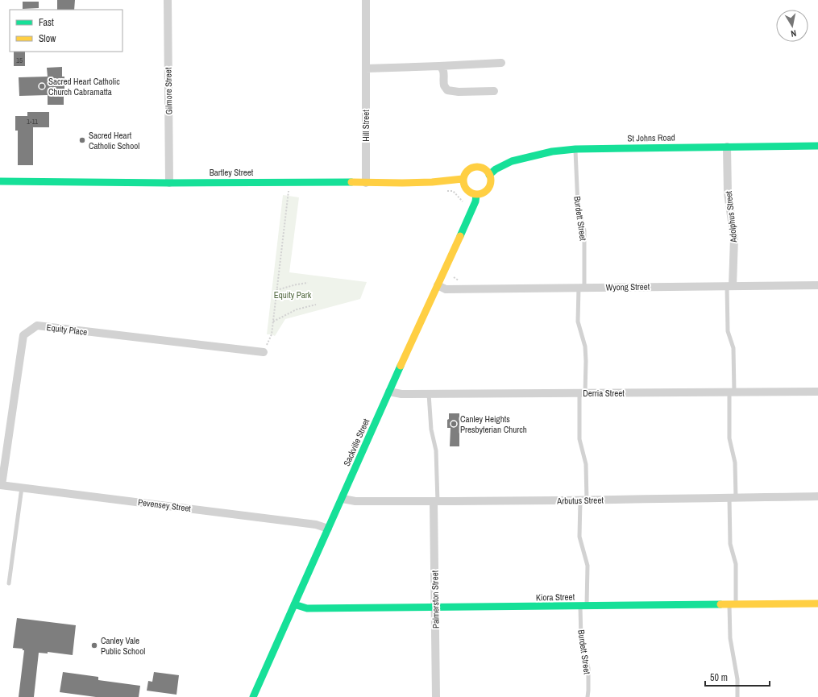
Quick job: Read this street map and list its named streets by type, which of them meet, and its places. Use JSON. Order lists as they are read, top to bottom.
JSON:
{
  "streets": {
    "main road": [
      "St Johns Road",
      "Bartley Street",
      "Sackville Street",
      "Kiora Street"
    ],
    "street": [
      "Gilmore Street",
      "Hill Street",
      "Adolphus Street",
      "Wyong Street",
      "Equity Place",
      "Derria Street",
      "Arbutus Street",
      "Pevensey Street",
      "Palmerston Street"
    ],
    "lane": ["Burdett Street"]
  },
  "crossings": [
    ["Gilmore Street", "Bartley Street"],
    ["Hill Street", "Bartley Street"],
    ["St Johns Road", "Bartley Street"],
    ["St Johns Road", "Adolphus Street"],
    ["St Johns Road", "Burdett Street"],
    ["St Johns Road", "Sackville Street"],
    ["Bartley Street", "Sackville Street"],
    ["Adolphus Street", "Wyong Street"],
    ["Adolphus Street", "Derria Street"],
    ["Adolphus Street", "Arbutus Street"],
    ["Adolphus Street", "Kiora Street"],
    ["Burdett Street", "Wyong Street"],
    ["Burdett Street", "Derria Street"],
    ["Burdett Street", "Arbutus Street"],
    ["Burdett Street", "Kiora Street"],
    ["Wyong Street", "Sackville Street"],
    ["Equity Place", "Pevensey Street"],
    ["Derria Street", "Sackville Street"],
    ["Derria Street", "Palmerston Street"],
    ["Sackville Street", "Arbutus Street"],
    ["Sackville Street", "Pevensey Street"],
    ["Sackville Street", "Kiora Street"],
    ["Arbutus Street", "Palmerston Street"],
    ["Kiora Street", "Palmerston Street"]
  ],
  "parks": ["Equity Park"],
  "places": [
    "Sacred Heart Catholic Church Cabramatta",
    "Sacred Heart Catholic School",
    "Canley Heights Presbyterian Church",
    "Canley Vale Public School"
  ],
  "house_numbers": ["15", "1-11"],
  "legend": ["Fast", "Slow"],
  "scale_bar": "50 m",
  "north": "bottom"
}
